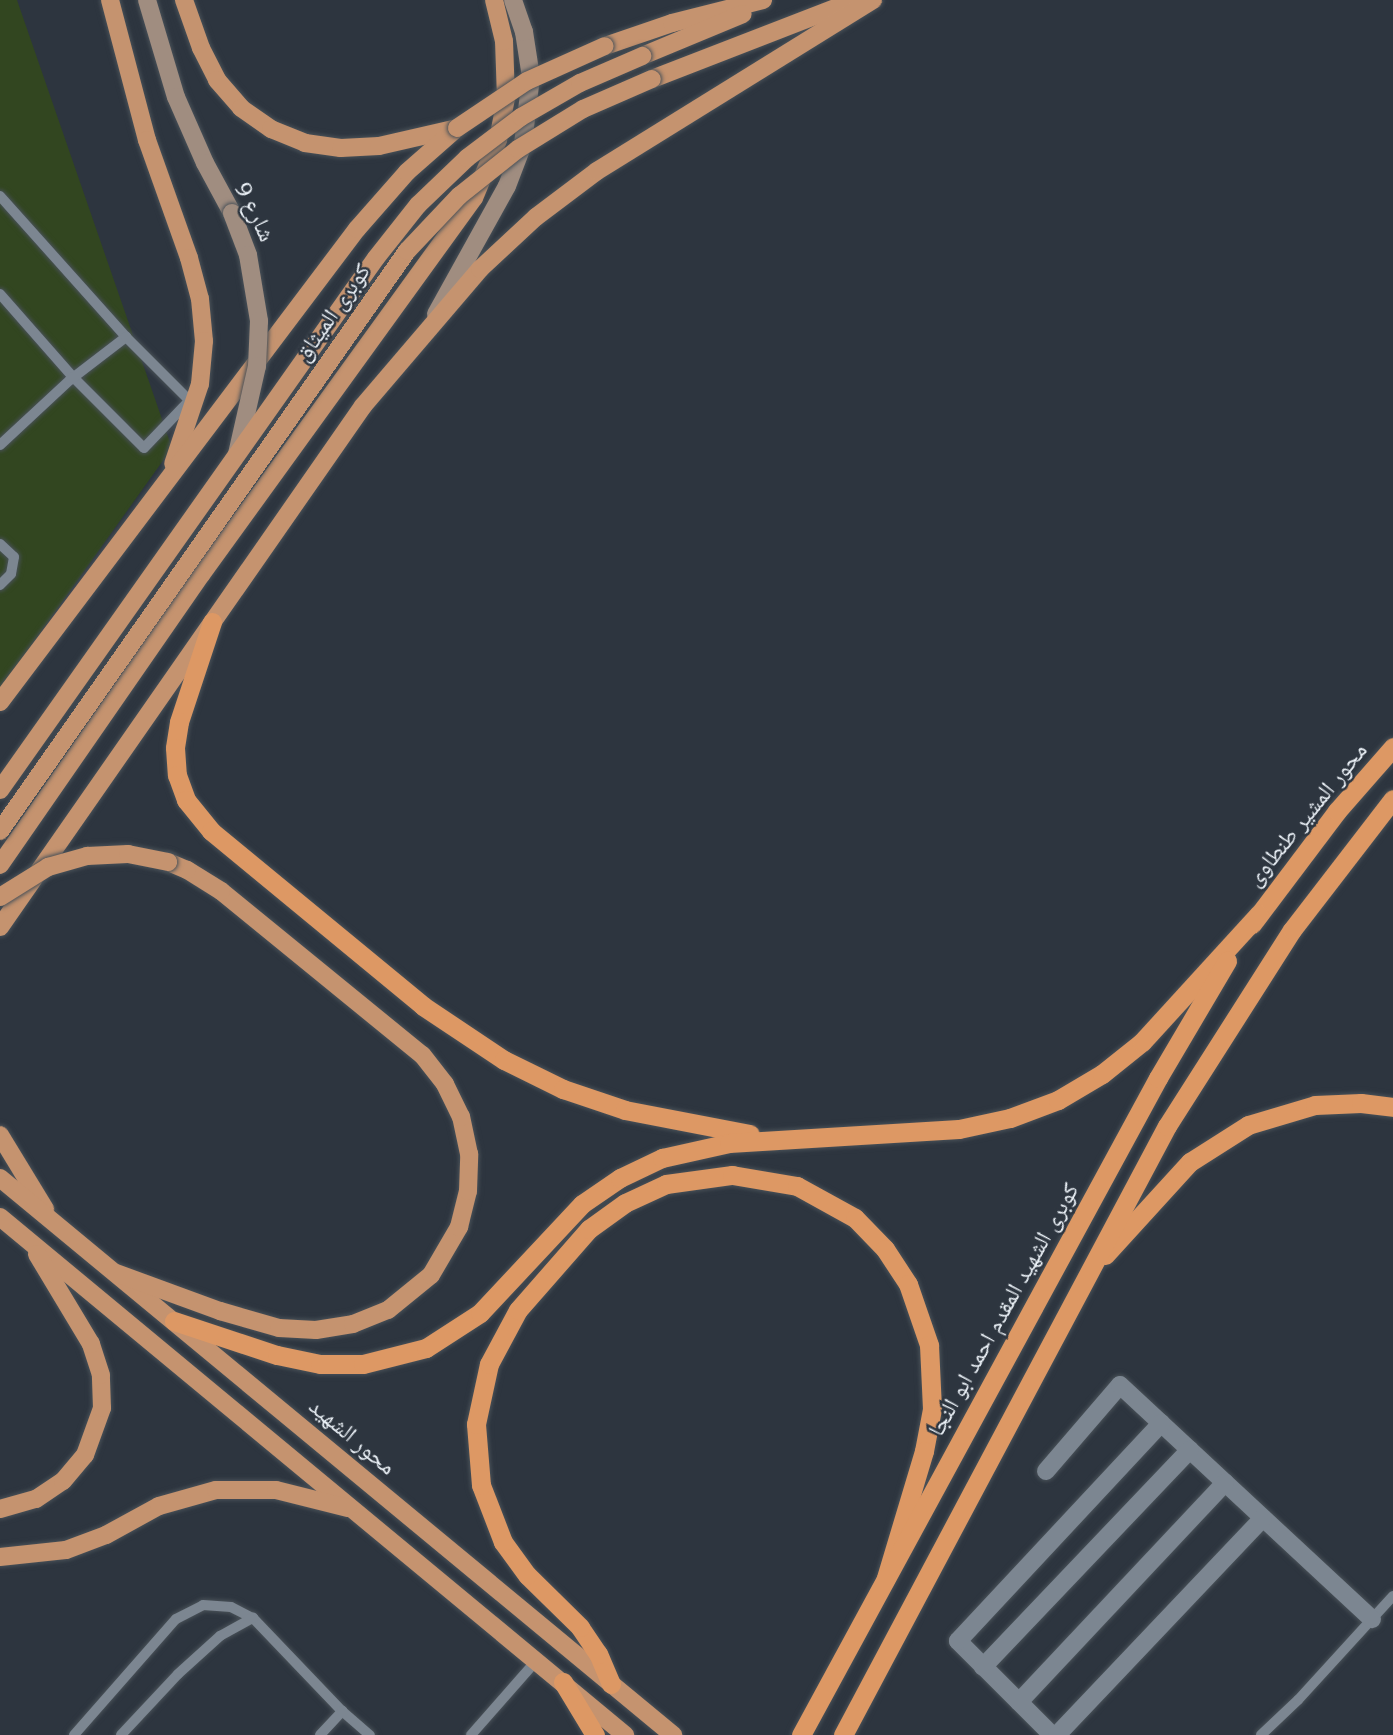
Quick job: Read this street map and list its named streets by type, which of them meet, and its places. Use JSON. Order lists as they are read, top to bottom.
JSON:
{
  "streets": {
    "highway": ["محور المشير طنطاوى", "كوبرى الشهيد المقدم احمد ابو النجا"],
    "main road": ["شارع 9", "كوبرى الميثاق", "محور الشهيد"]
  },
  "crossings": [
    ["شارع 9", "كوبرى الميثاق"],
    ["محور المشير طنطاوى", "كوبرى الشهيد المقدم احمد ابو النجا"]
  ]
}
